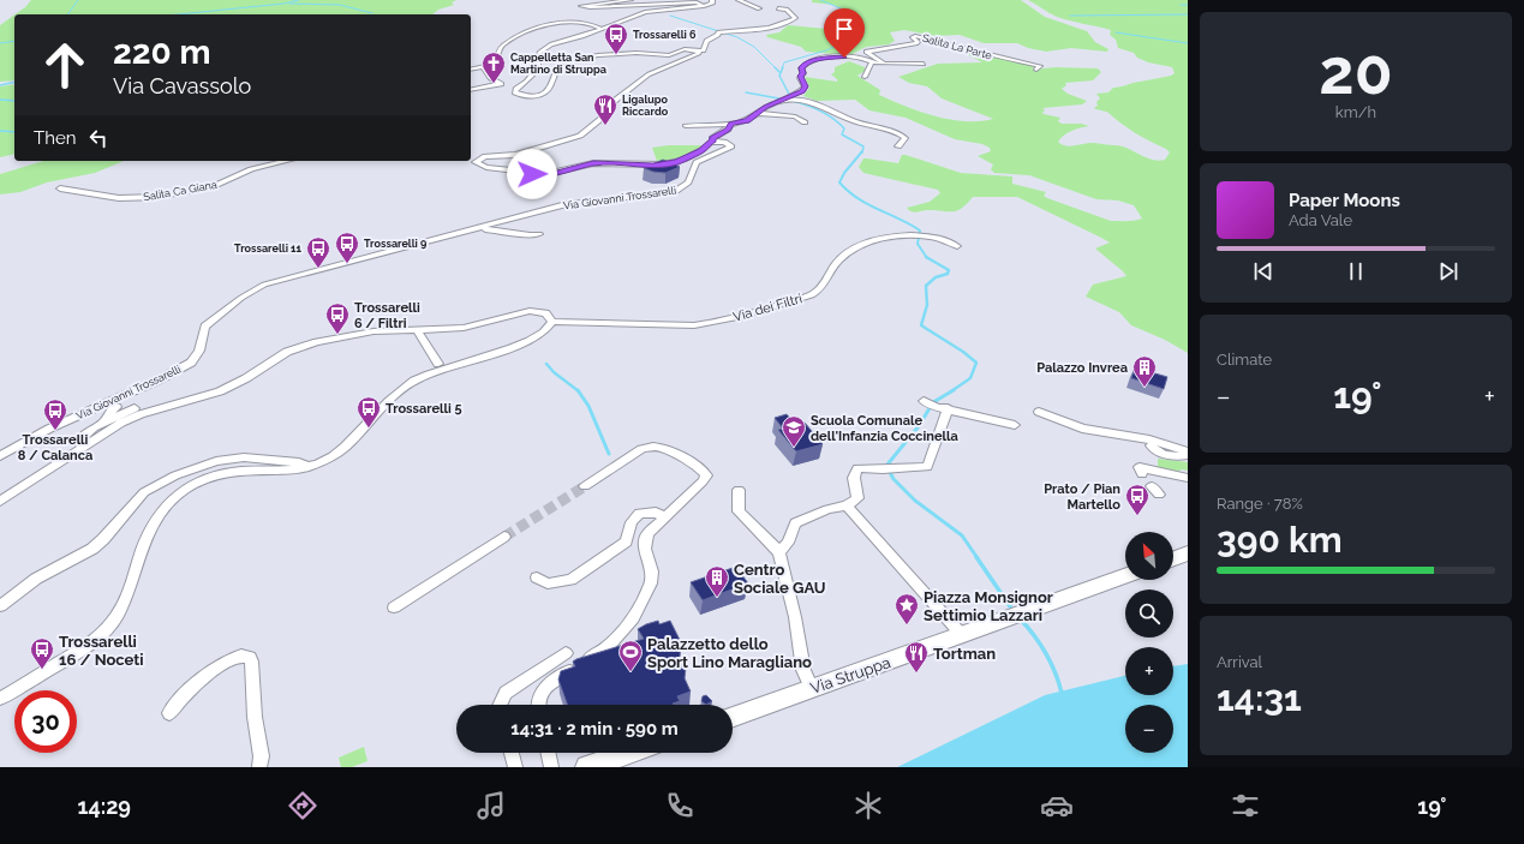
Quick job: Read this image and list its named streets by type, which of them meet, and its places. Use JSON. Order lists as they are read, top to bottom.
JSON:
{
  "streets": {
    "street": [
      "Salita La Parte",
      "Salita Ca Giana",
      "Via Giovanni Trossarelli",
      "Via dei Filtri",
      "Via Struppa"
    ]
  },
  "crossings": [
    ["Via Giovanni Trossarelli", "Via dei Filtri"]
  ],
  "places": {
    "bus stop": [
      "Trossarelli 6",
      "Trossarelli 9",
      "Trossarelli 11",
      "Trossarelli 6 / Filtri",
      "Trossarelli 5",
      "Trossarelli 8 / Calanca",
      "Prato / Pian Martello",
      "Trossarelli 16 / Noceti"
    ],
    "church": ["Cappelletta San Martino di Struppa"],
    "restaurant": ["Ligalupo Riccardo", "Tortman"],
    "building": ["Palazzo Invrea", "Centro Sociale GAU"],
    "school or university": ["Scuola Comunale dell'Infanzia Coccinella"],
    "place": ["Piazza Monsignor Settimio Lazzari"],
    "sports": ["Palazzetto dello Sport Lino Maragliano"]
  },
  "north": "top left",
  "page": {
    "tile": [
      ["20", "km/h"],
      "Climate",
      ["Range · 78%", "390 km"],
      ["Arrival", "14:31"]
    ],
    "turn": ["220 m", "Via Cavassolo"],
    "then": "Then",
    "song": ["Paper Moons", "Ada Vale"],
    "heat": ["−", "19°", "+"],
    "map_buttons": ["+", "−"],
    "limit": "30",
    "trip": "14:31 · 2 min · 590 m",
    "tabs": ["14:29", "19°"]
  }
}
